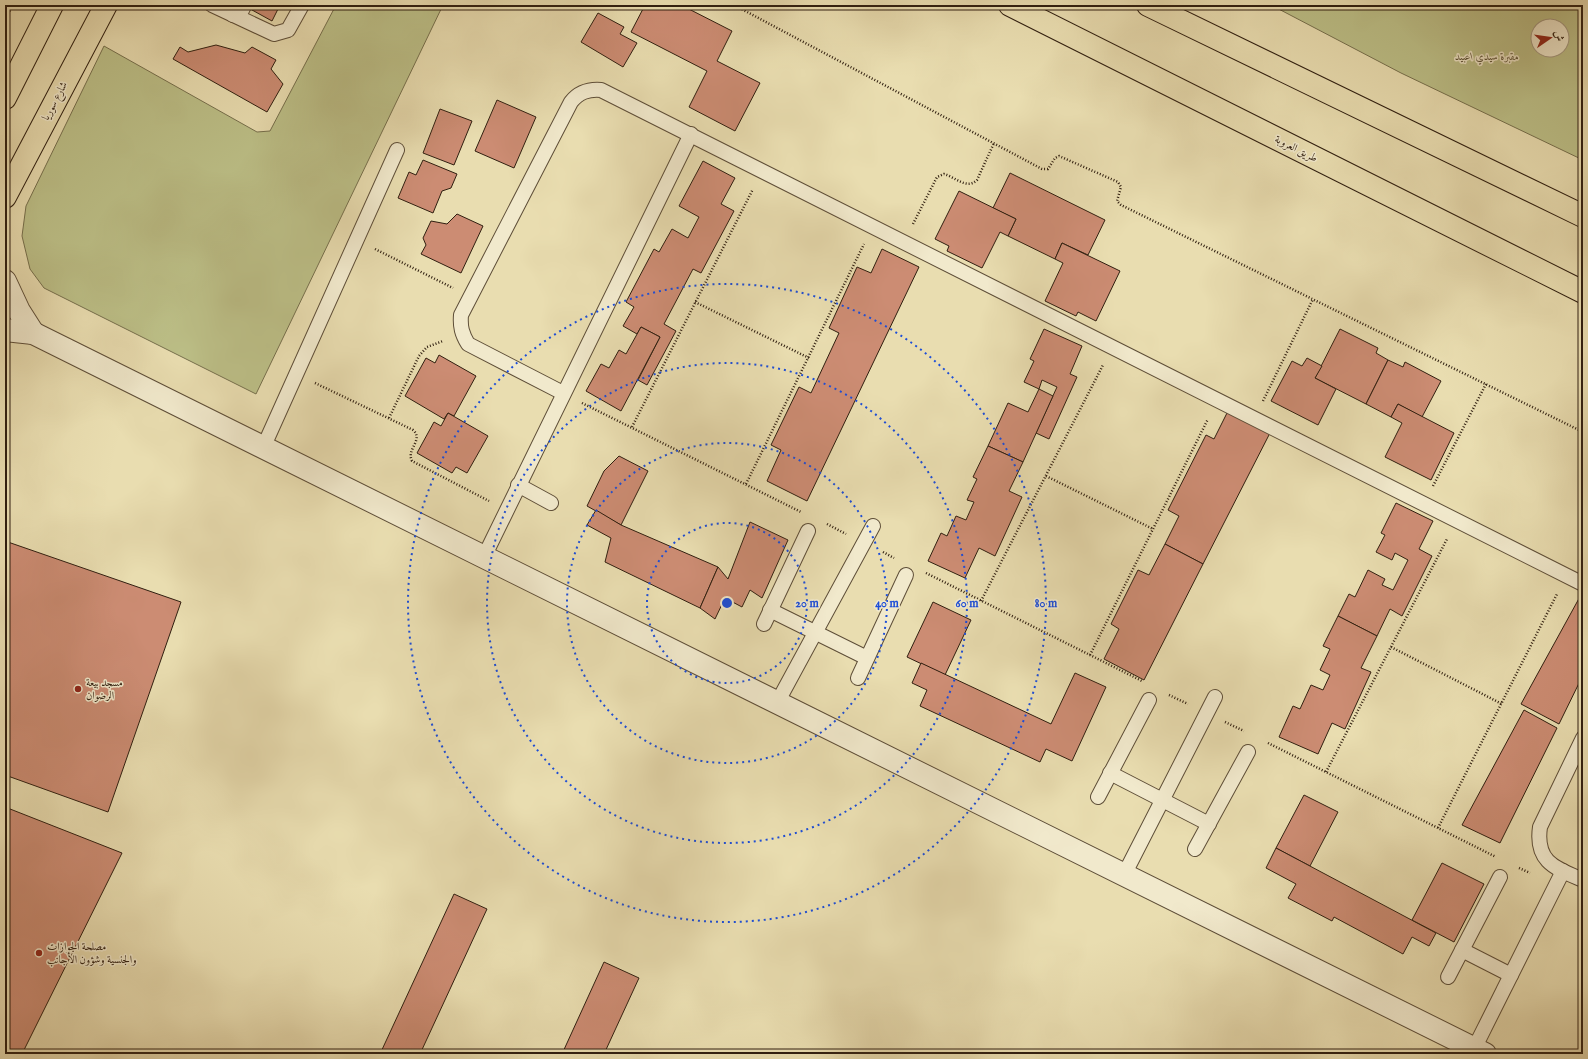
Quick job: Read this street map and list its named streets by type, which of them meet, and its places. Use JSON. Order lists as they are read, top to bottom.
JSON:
{
  "streets": {
    "main road": ["شارع سوريا", "طريق العروبة"]
  },
  "parks": ["مقبرة سيدي اعبيد"],
  "places": ["مسجد بيعة الرضوان", "مصلحة الجوازات والجنسية وشؤون الأجانب"],
  "north": "right",
  "rings": [
    "20 m",
    "40 m",
    "60 m",
    "80 m"
  ]
}
